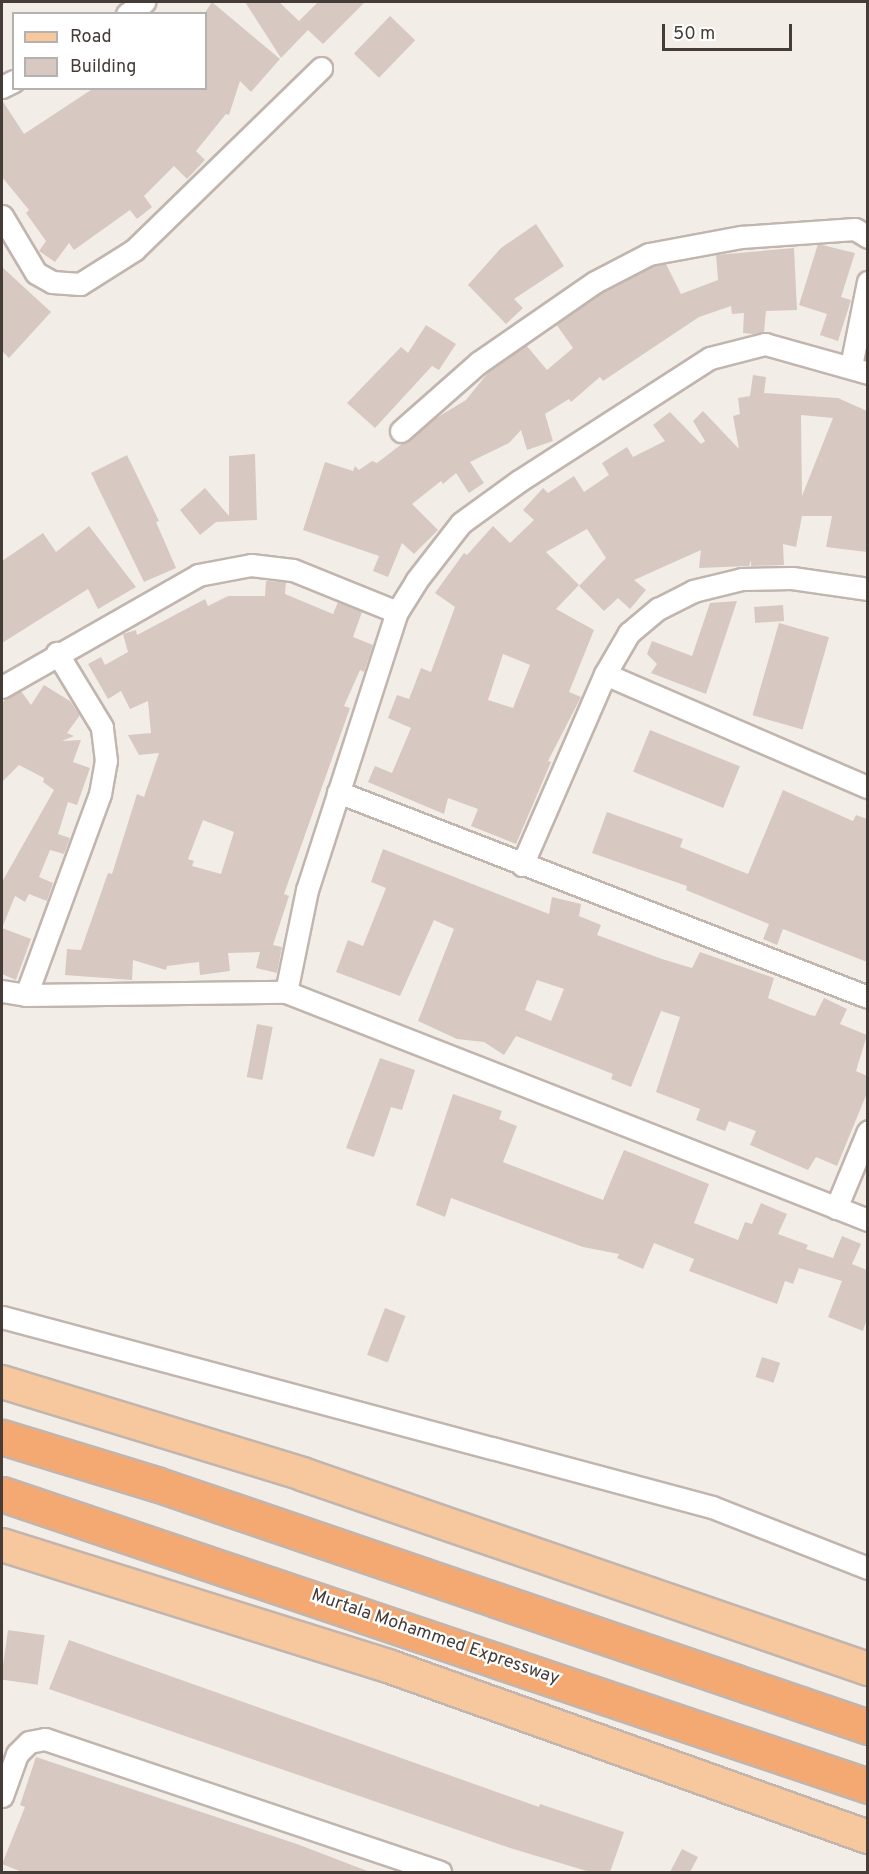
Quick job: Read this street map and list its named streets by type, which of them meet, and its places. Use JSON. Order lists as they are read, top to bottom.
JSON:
{
  "streets": {
    "highway": ["Murtala Mohammed Expressway"]
  },
  "legend": ["Road", "Building"],
  "scale_bar": "50 m"
}
